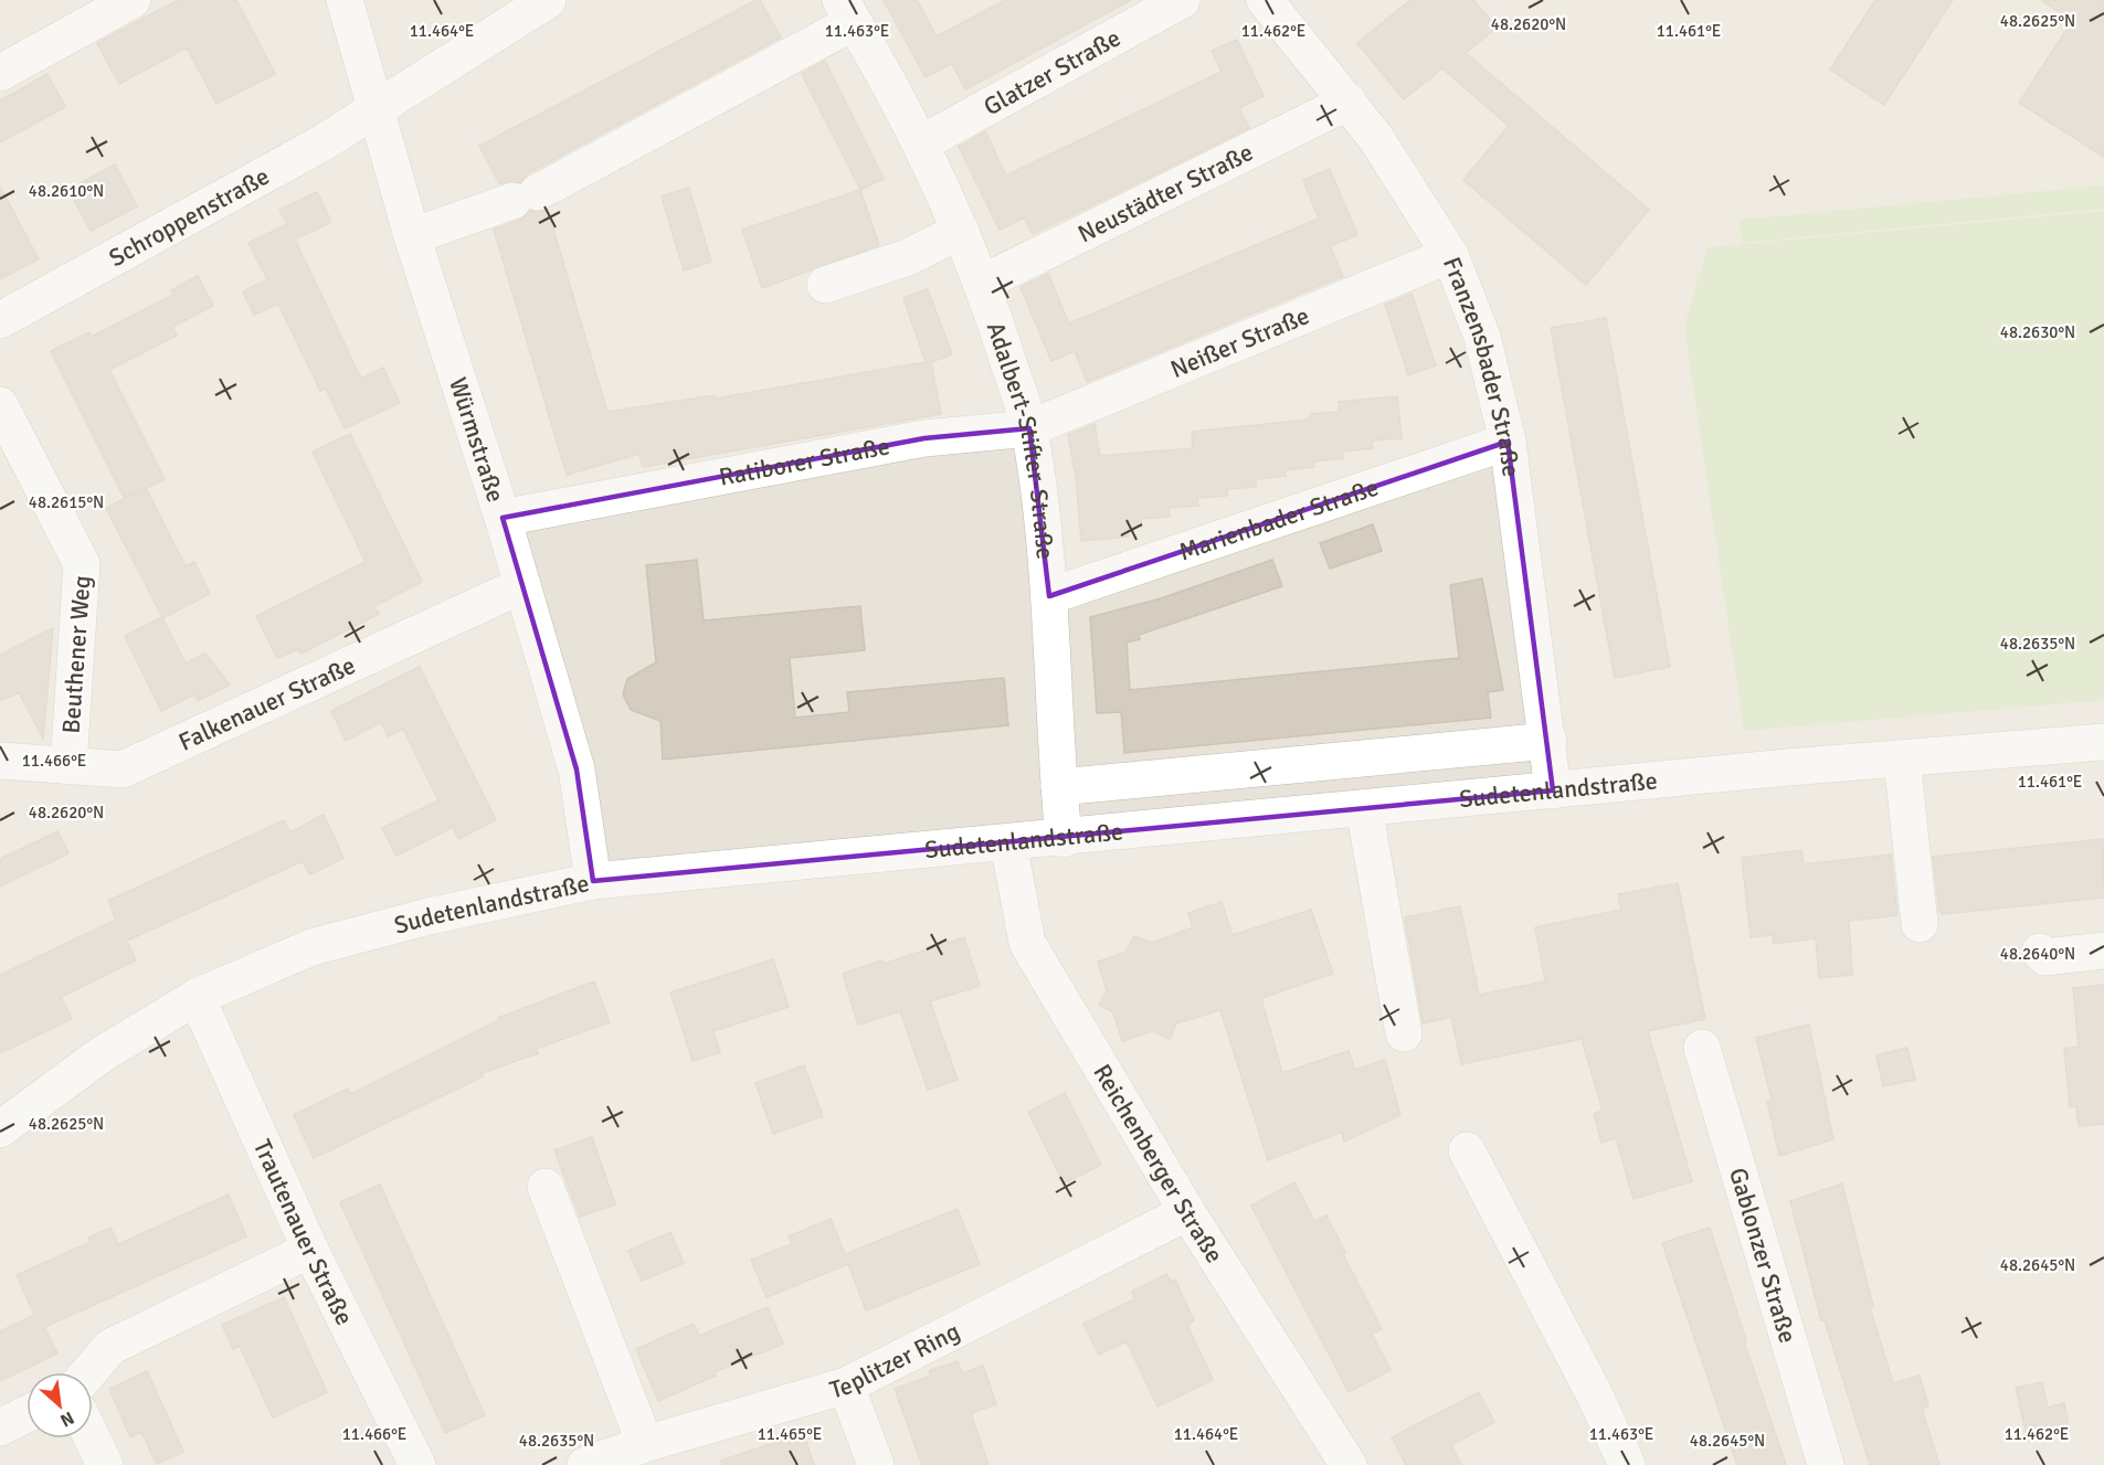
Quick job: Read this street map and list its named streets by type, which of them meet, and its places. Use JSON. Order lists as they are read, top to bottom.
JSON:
{
  "streets": {
    "street": [
      "Glatzer Straße",
      "Neustädter Straße",
      "Schroppenstraße",
      "Neißer Straße",
      "Franzensbader Straße",
      "Würmstraße",
      "Adalbert-Stifter-Straße",
      "Ratiborer Straße",
      "Marienbader Straße",
      "Beuthener Weg",
      "Falkenauer Straße",
      "Sudetenlandstraße",
      "Reichenberger Straße",
      "Trautenauer Straße",
      "Gablonzer Straße",
      "Teplitzer Ring"
    ]
  },
  "crossings": [
    ["Glatzer Straße", "Adalbert-Stifter-Straße"],
    ["Neustädter Straße", "Franzensbader Straße"],
    ["Neustädter Straße", "Adalbert-Stifter-Straße"],
    ["Schroppenstraße", "Würmstraße"],
    ["Neißer Straße", "Franzensbader Straße"],
    ["Neißer Straße", "Adalbert-Stifter-Straße"],
    ["Neißer Straße", "Ratiborer Straße"],
    ["Franzensbader Straße", "Marienbader Straße"],
    ["Franzensbader Straße", "Sudetenlandstraße"],
    ["Würmstraße", "Ratiborer Straße"],
    ["Würmstraße", "Falkenauer Straße"],
    ["Würmstraße", "Sudetenlandstraße"],
    ["Adalbert-Stifter-Straße", "Ratiborer Straße"],
    ["Adalbert-Stifter-Straße", "Marienbader Straße"],
    ["Adalbert-Stifter-Straße", "Sudetenlandstraße"],
    ["Beuthener Weg", "Falkenauer Straße"],
    ["Sudetenlandstraße", "Reichenberger Straße"],
    ["Sudetenlandstraße", "Trautenauer Straße"],
    ["Reichenberger Straße", "Teplitzer Ring"]
  ],
  "north": "bottom right",
  "coordinates": [
    "48.2625°N",
    "48.2620°N",
    "11.464°E",
    "11.463°E",
    "11.462°E",
    "11.461°E",
    "48.2610°N",
    "48.2630°N",
    "48.2615°N",
    "48.2635°N",
    "11.466°E",
    "48.2640°N",
    "48.2645°N",
    "11.465°E"
  ]
}
